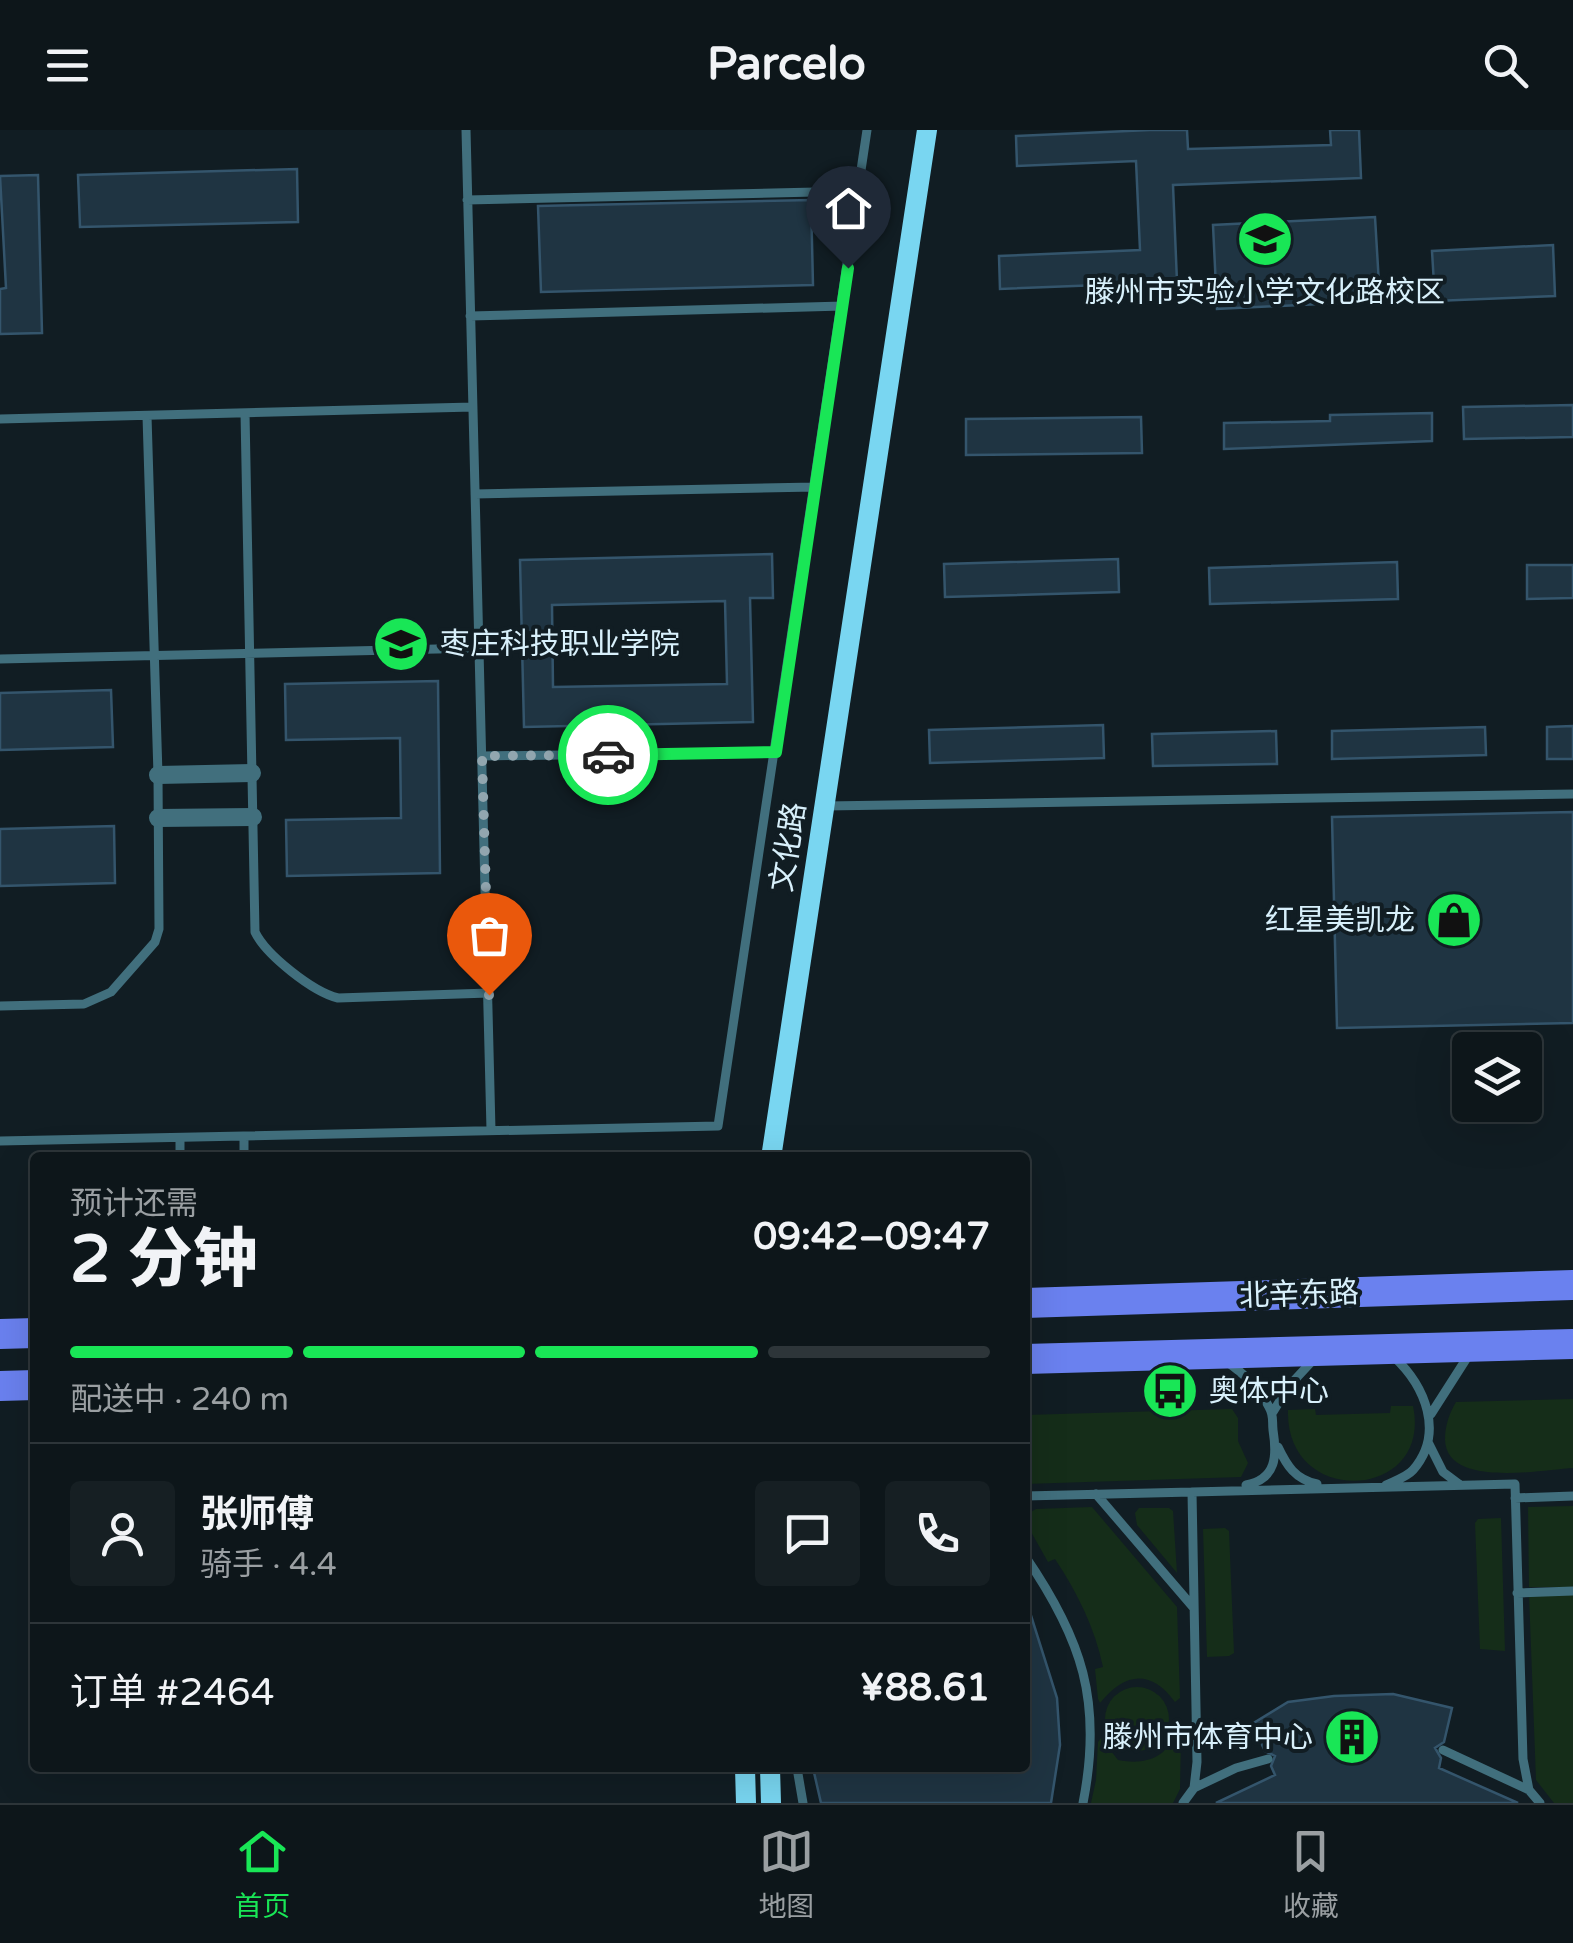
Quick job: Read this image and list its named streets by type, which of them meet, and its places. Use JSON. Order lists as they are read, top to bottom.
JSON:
{
  "streets": {
    "main road": ["北辛东路"],
    "street": ["文化路"]
  },
  "places": {
    "school or university": ["滕州市实验小学文化路校区", "枣庄科技职业学院"],
    "shop": ["红星美凯龙"],
    "bus stop": ["奥体中心"],
    "building": ["滕州市体育中心"]
  },
  "page": {
    "header": "Parcelo",
    "heading": ["2 分钟", "预计还需", "09:42–09:47"],
    "panel": [
      "张师傅",
      "骑手 · 4.4",
      "订单 #2464",
      "¥88.61"
    ],
    "bar": "配送中 · 240 m",
    "tabs": ["首页", "地图", "收藏"]
  }
}
